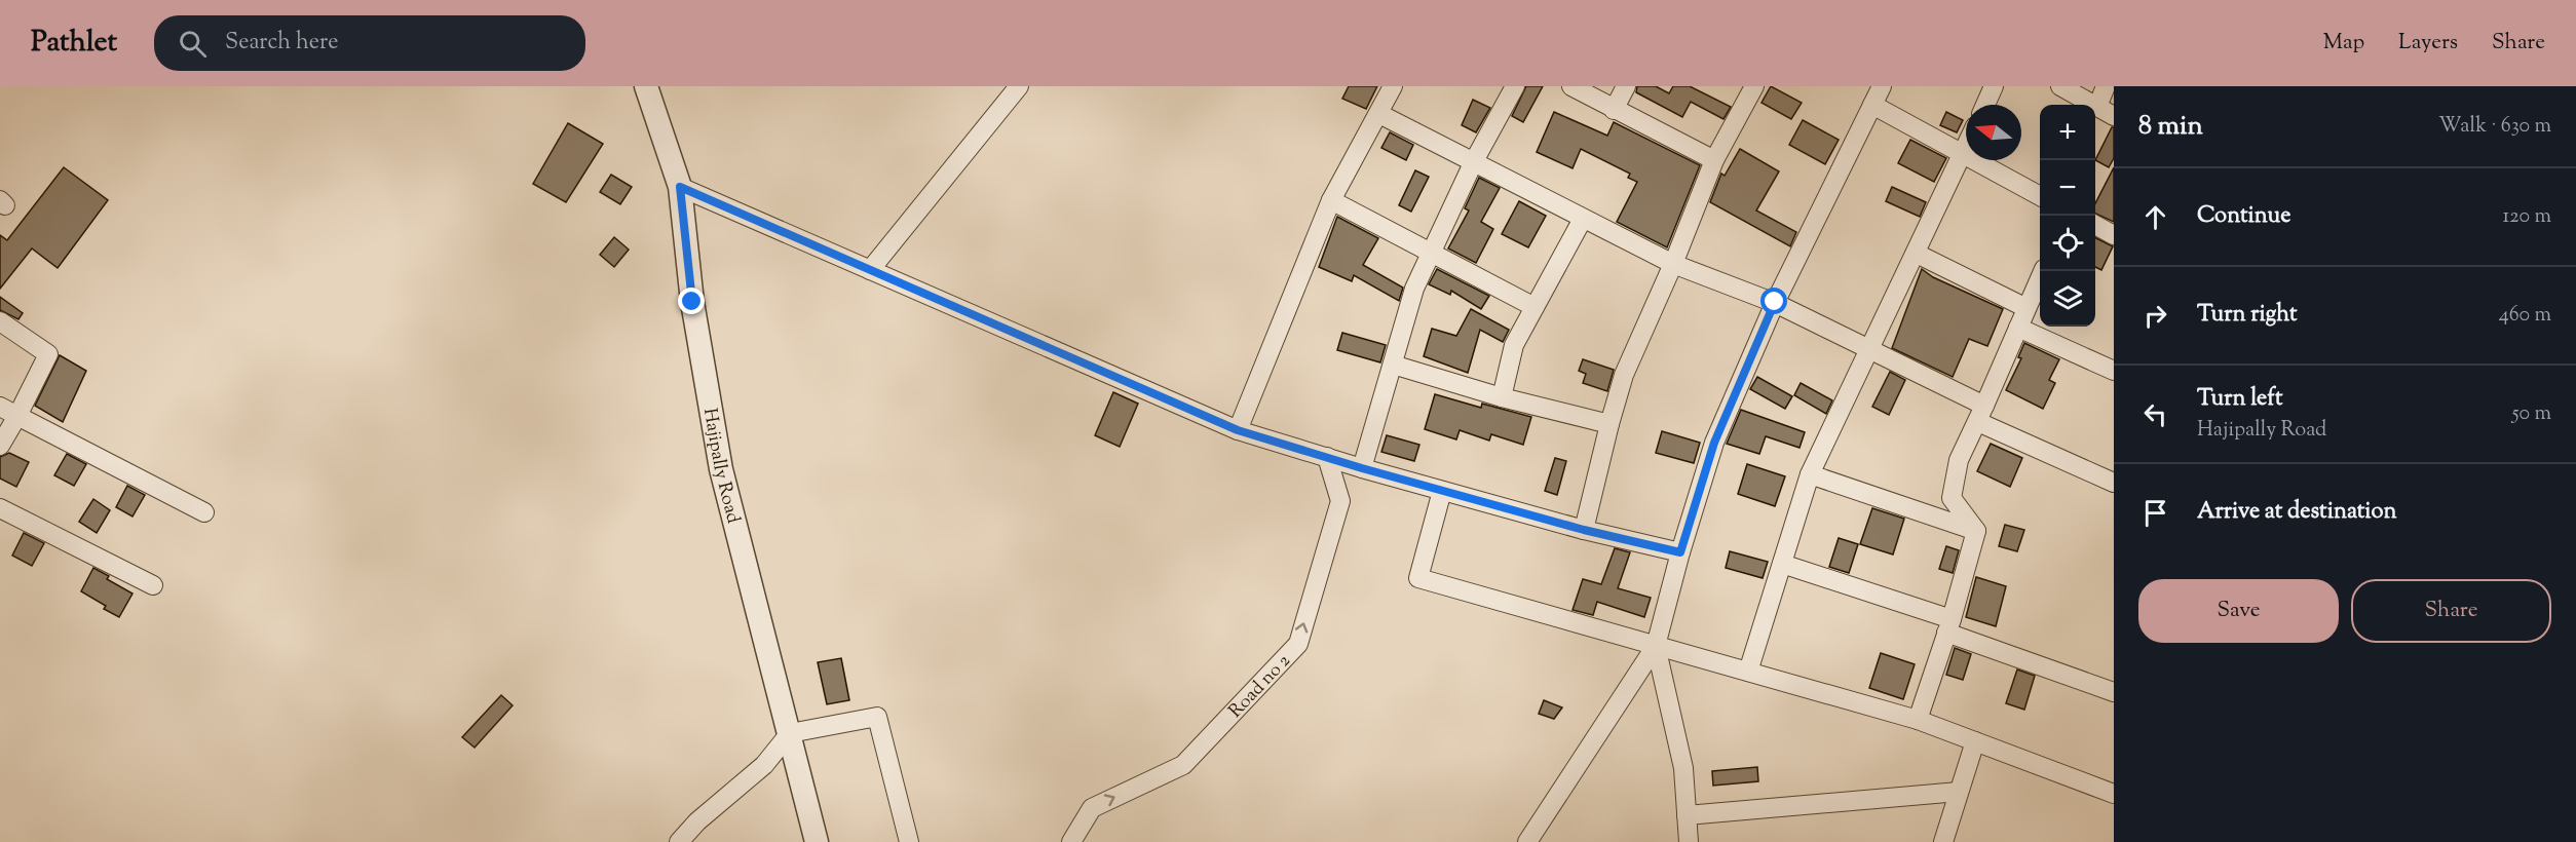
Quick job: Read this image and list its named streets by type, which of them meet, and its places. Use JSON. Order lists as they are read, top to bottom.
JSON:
{
  "streets": {
    "street": ["Hajipally Road", "Road no 2"]
  },
  "one_way": ["Road no 2"],
  "north": "left",
  "page": {
    "header": "Pathlet",
    "search": "Search here",
    "nav": ["Map", "Layers", "Share"],
    "heading": ["8 min", "Walk · 630 m"],
    "map_buttons": ["+", "−"],
    "list": [
      ["Continue", "120 m"],
      ["Turn right", "460 m"],
      ["Turn left", "Hajipally Road", "50 m"],
      "Arrive at destination"
    ],
    "buttons": ["Save", "Share"]
  }
}
